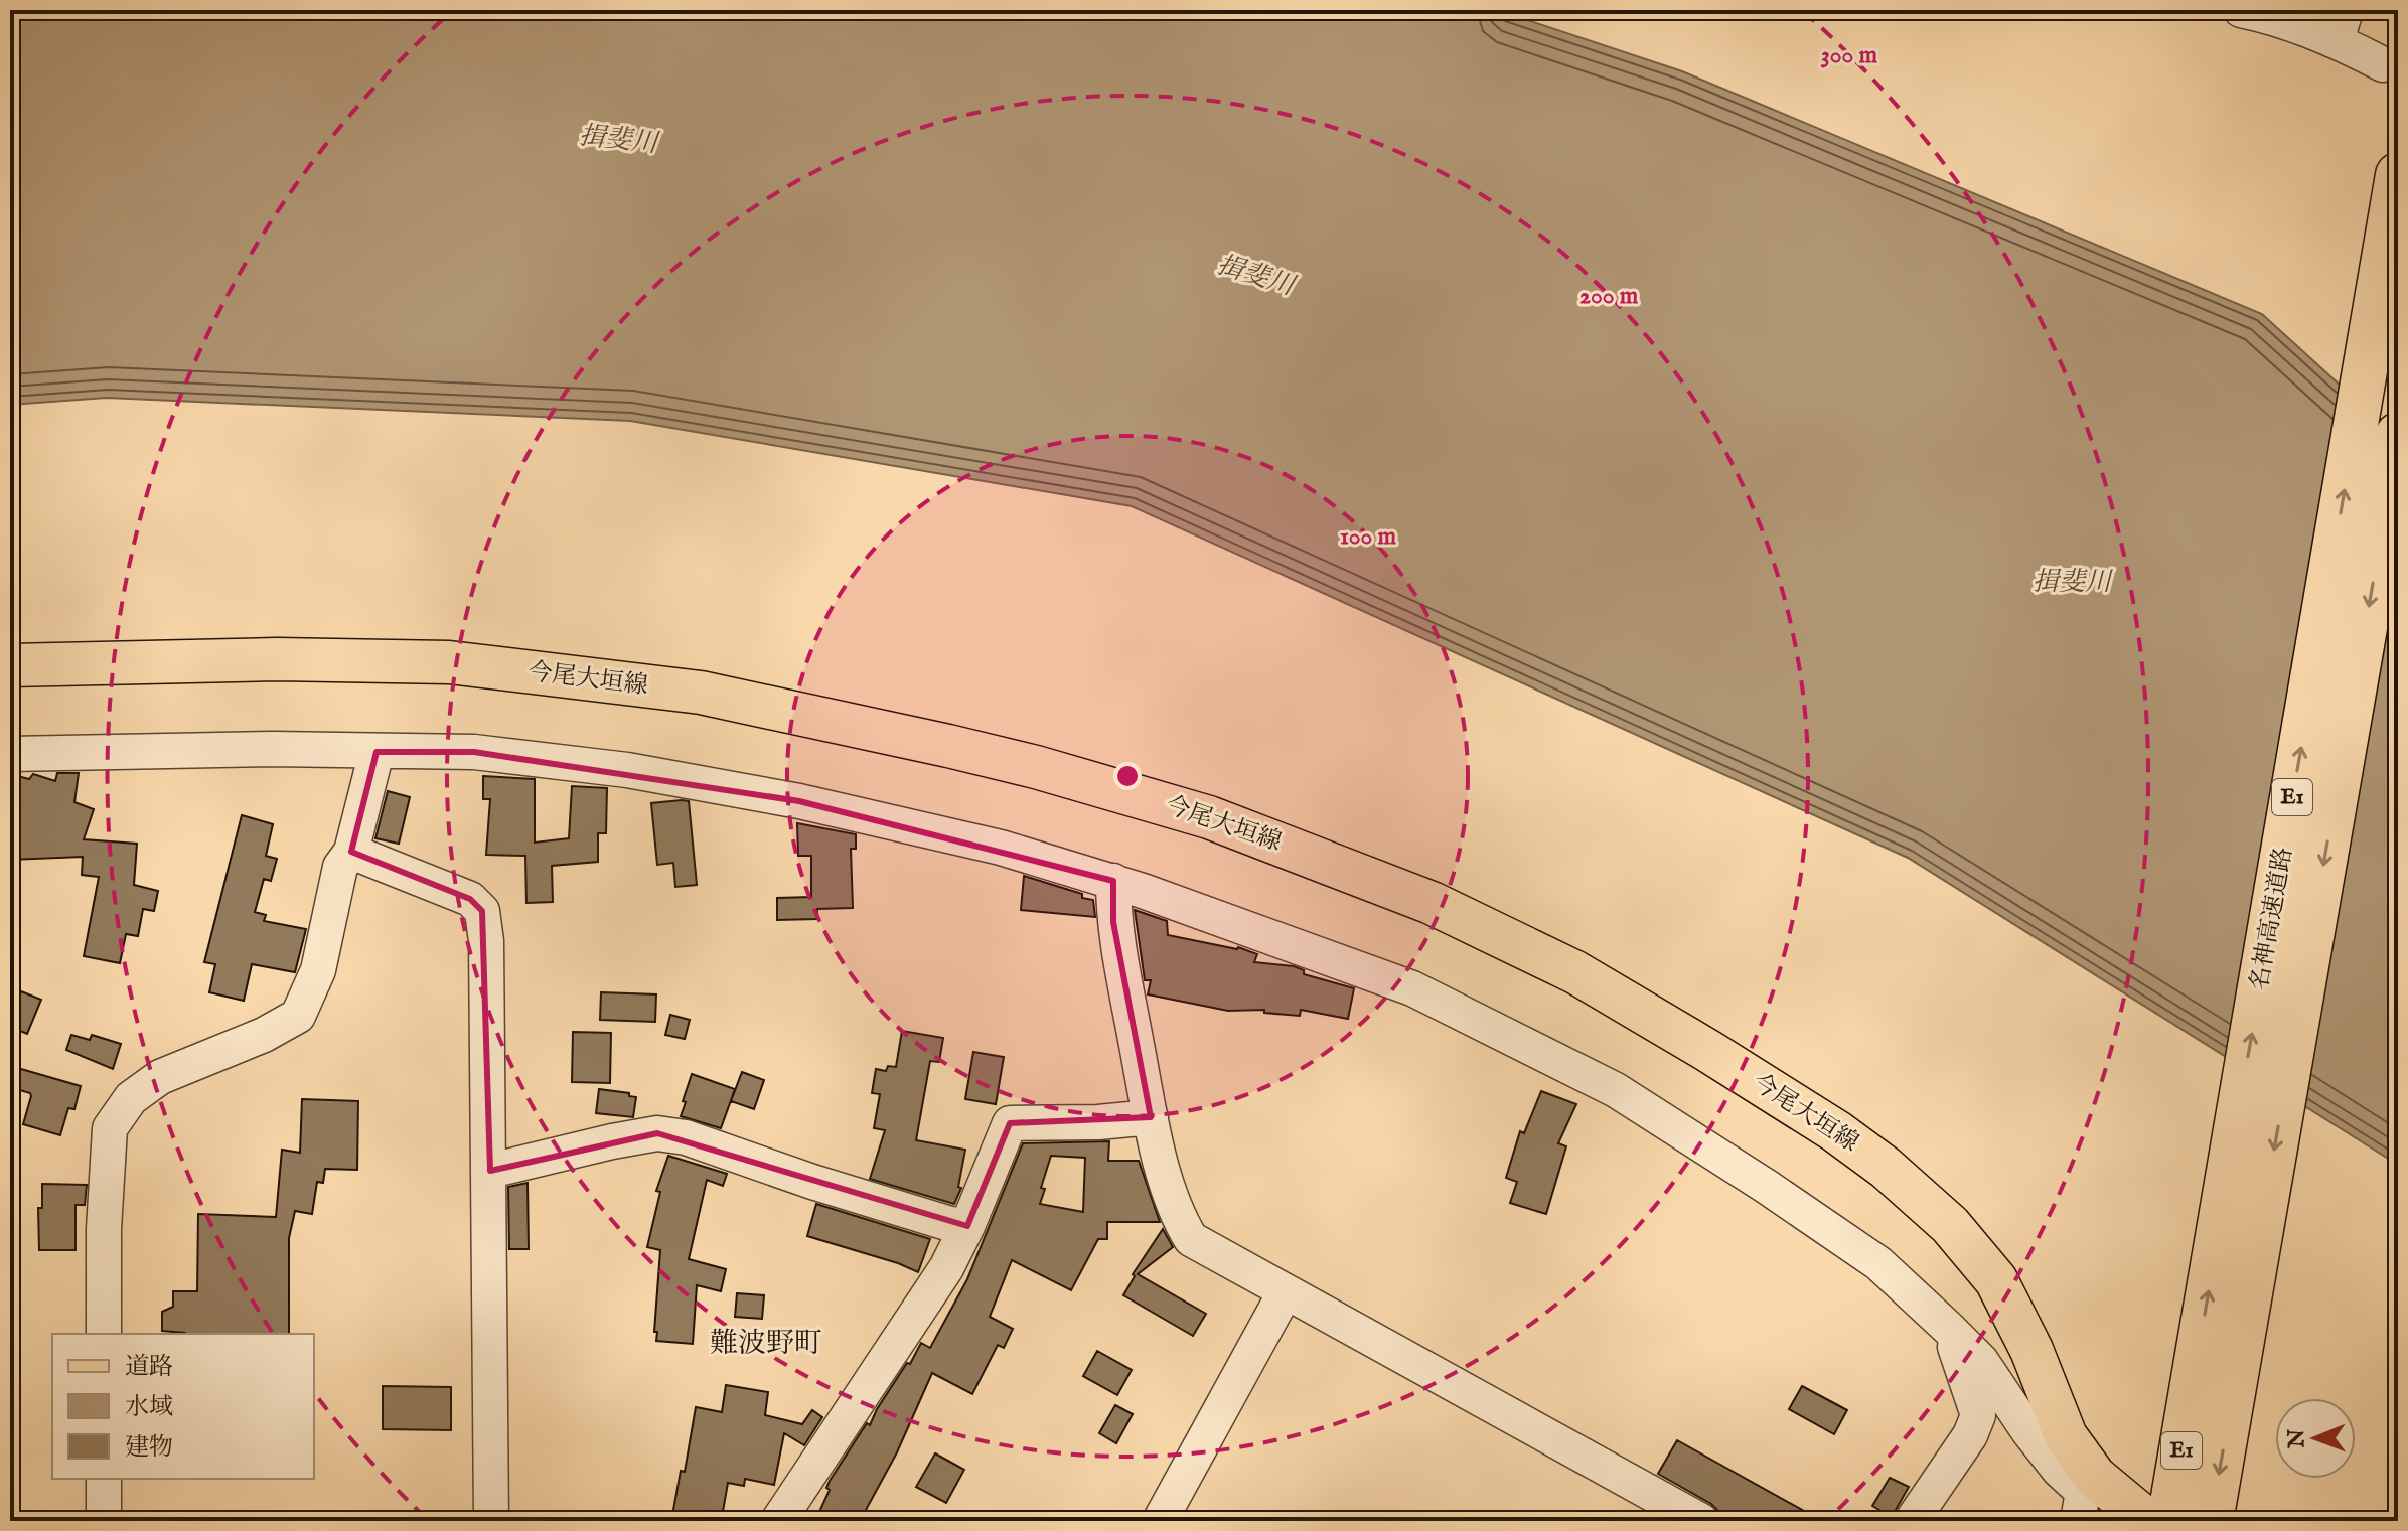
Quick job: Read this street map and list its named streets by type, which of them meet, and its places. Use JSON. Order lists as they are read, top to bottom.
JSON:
{
  "streets": {
    "highway": ["E1", "名神高速道路"],
    "main road": ["今尾大垣線"]
  },
  "crossings": [
    ["今尾大垣線", "名神高速道路"]
  ],
  "districts": ["難波野町"],
  "water": ["揖斐川"],
  "legend": ["道路", "水域", "建物"],
  "north": "left",
  "rings": ["300 m", "200 m", "100 m"]
}
